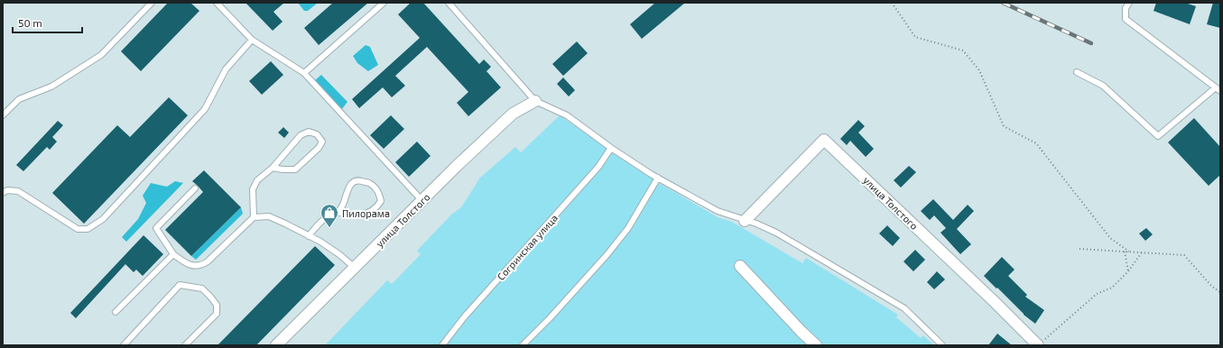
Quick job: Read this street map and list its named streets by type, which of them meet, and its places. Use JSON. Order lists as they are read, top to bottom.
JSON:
{
  "streets": {
    "street": ["улица Толстого"],
    "lane": ["Согринская улица"]
  },
  "places": {
    "shop": ["Пилорама"]
  },
  "scale_bar": "50 m"
}
